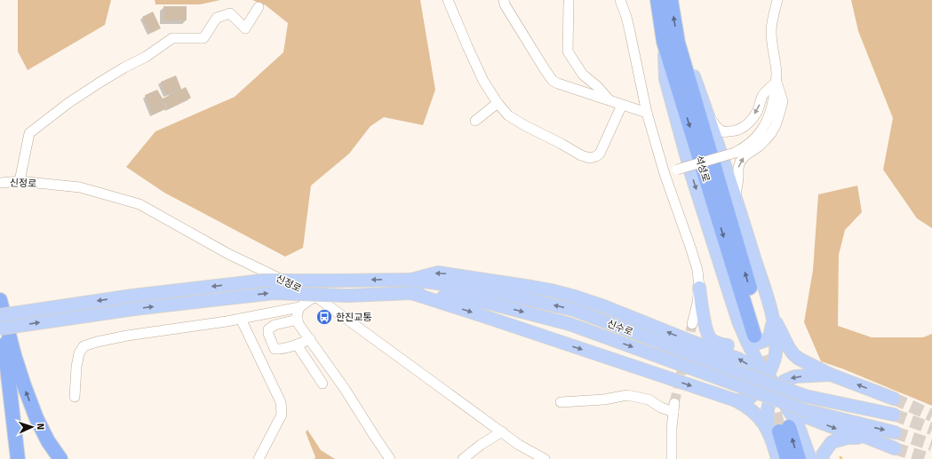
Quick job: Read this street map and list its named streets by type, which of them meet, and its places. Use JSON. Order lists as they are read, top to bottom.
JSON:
{
  "streets": {
    "highway": ["석성로"],
    "main road": ["신수로"],
    "street": ["신정로"]
  },
  "places": {
    "bus stop": ["한진교통"]
  },
  "north": "right"
}
